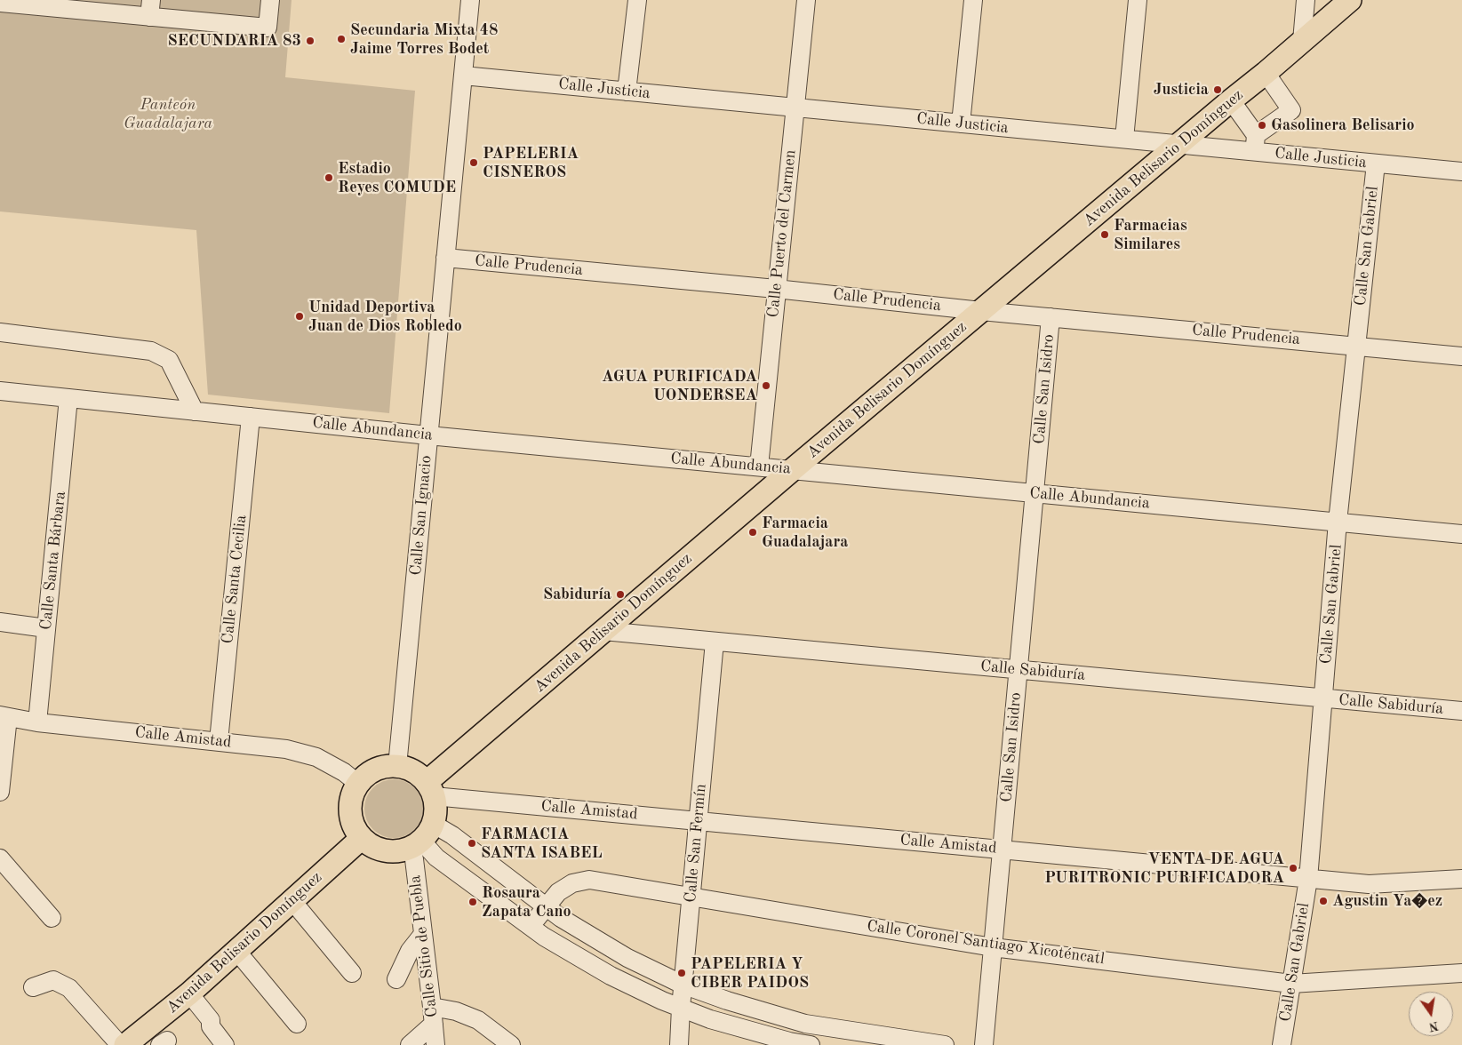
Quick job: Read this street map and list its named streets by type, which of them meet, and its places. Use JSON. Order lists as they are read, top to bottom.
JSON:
{
  "streets": {
    "main road": ["Avenida Belisario Domínguez"],
    "street": [
      "Calle Justicia",
      "Calle Puerto del Carmen",
      "Calle San Gabriel",
      "Calle Prudencia",
      "Calle San Isidro",
      "Calle Abundancia",
      "Calle San Ignacio",
      "Calle Santa Bárbara",
      "Calle Santa Cecilia",
      "Calle Sabiduría",
      "Calle Amistad",
      "Calle San Fermín",
      "Calle Coronel Santiago Xicoténcatl",
      "Calle Sitio de Puebla"
    ]
  },
  "crossings": [
    ["Calle Justicia", "Avenida Belisario Domínguez"],
    ["Calle Justicia", "Calle Puerto del Carmen"],
    ["Calle Justicia", "Calle San Gabriel"],
    ["Calle Justicia", "Calle San Ignacio"],
    ["Avenida Belisario Domínguez", "Calle Prudencia"],
    ["Avenida Belisario Domínguez", "Calle Abundancia"],
    ["Avenida Belisario Domínguez", "Calle San Ignacio"],
    ["Avenida Belisario Domínguez", "Calle Sabiduría"],
    ["Avenida Belisario Domínguez", "Calle Amistad"],
    ["Avenida Belisario Domínguez", "Calle Sitio de Puebla"],
    ["Calle Puerto del Carmen", "Calle Prudencia"],
    ["Calle Puerto del Carmen", "Calle Abundancia"],
    ["Calle San Gabriel", "Calle Prudencia"],
    ["Calle San Gabriel", "Calle Abundancia"],
    ["Calle San Gabriel", "Calle Sabiduría"],
    ["Calle San Gabriel", "Calle Amistad"],
    ["Calle San Gabriel", "Calle Coronel Santiago Xicoténcatl"],
    ["Calle Prudencia", "Calle San Isidro"],
    ["Calle Prudencia", "Calle San Ignacio"],
    ["Calle San Isidro", "Calle Abundancia"],
    ["Calle San Isidro", "Calle Sabiduría"],
    ["Calle San Isidro", "Calle Amistad"],
    ["Calle San Isidro", "Calle Coronel Santiago Xicoténcatl"],
    ["Calle Abundancia", "Calle San Ignacio"],
    ["Calle Abundancia", "Calle Santa Bárbara"],
    ["Calle Abundancia", "Calle Santa Cecilia"],
    ["Calle San Ignacio", "Calle Amistad"],
    ["Calle San Ignacio", "Calle Sitio de Puebla"],
    ["Calle Santa Bárbara", "Calle Amistad"],
    ["Calle Santa Cecilia", "Calle Amistad"],
    ["Calle Sabiduría", "Calle San Fermín"],
    ["Calle Amistad", "Calle San Fermín"],
    ["Calle Amistad", "Calle Sitio de Puebla"],
    ["Calle San Fermín", "Calle Coronel Santiago Xicoténcatl"]
  ],
  "parks": ["Panteón Guadalajara"],
  "places": [
    "Secundaria Mixta 48 Jaime Torres Bodet",
    "SECUNDARIA 83",
    "Justicia",
    "Gasolinera Belisario",
    "PAPELERIA CISNEROS",
    "Estadio Reyes COMUDE",
    "Farmacias Similares",
    "Unidad Deportiva Juan de Dios Robledo",
    "AGUA PURIFICADA UONDERSEA",
    "Farmacia Guadalajara",
    "Sabiduría",
    "FARMACIA SANTA ISABEL",
    "VENTA DE AGUA PURITRONIC PURIFICADORA",
    "Agustin Ya�ez",
    "Rosaura Zapata Cano",
    "PAPELERIA Y CIBER PAIDOS"
  ],
  "north": "bottom"
}
